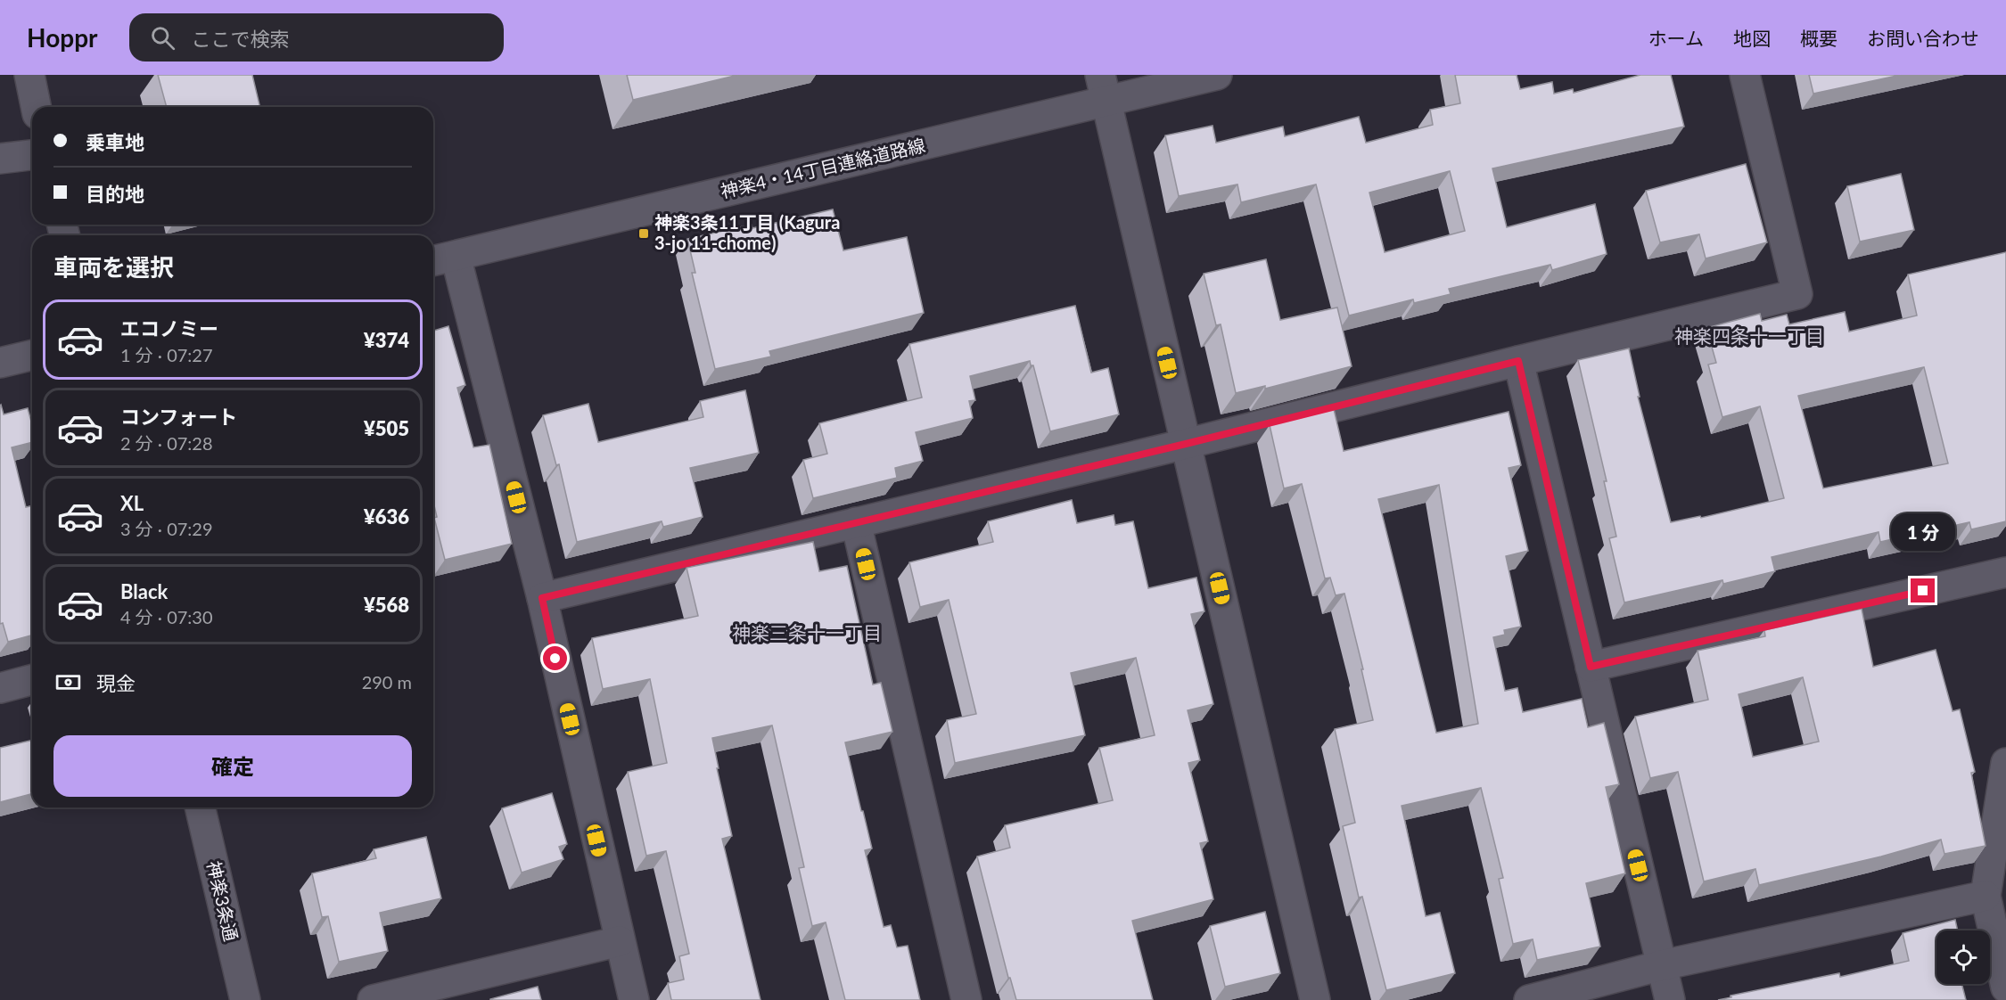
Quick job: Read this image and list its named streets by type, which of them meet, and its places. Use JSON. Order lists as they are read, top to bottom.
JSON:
{
  "streets": {
    "street": ["神楽4・14丁目連絡道路線", "神楽3条通"]
  },
  "districts": ["神楽四条十一丁目", "神楽三条十一丁目"],
  "places": {
    "transit": ["神楽3条11丁目 (Kagura 3-jo 11-chome)"]
  },
  "page": {
    "header": "Hoppr",
    "search": "ここで検索",
    "nav": [
      "ホーム",
      "地図",
      "概要",
      "お問い合わせ"
    ],
    "banner": ["乗車地", "目的地"],
    "heading": "車両を選択",
    "list": [
      {
        "name": "エコノミー",
        "note": "1 分 · 07:27",
        "value": "¥374"
      },
      {
        "name": "コンフォート",
        "note": "2 分 · 07:28",
        "value": "¥505"
      },
      {
        "name": "XL",
        "note": "3 分 · 07:29",
        "value": "¥636"
      },
      {
        "name": "Black",
        "note": "4 分 · 07:30",
        "value": "¥568"
      }
    ],
    "bubble": "1 分",
    "pay": ["現金", "290 m"],
    "buttons": "確定"
  }
}
